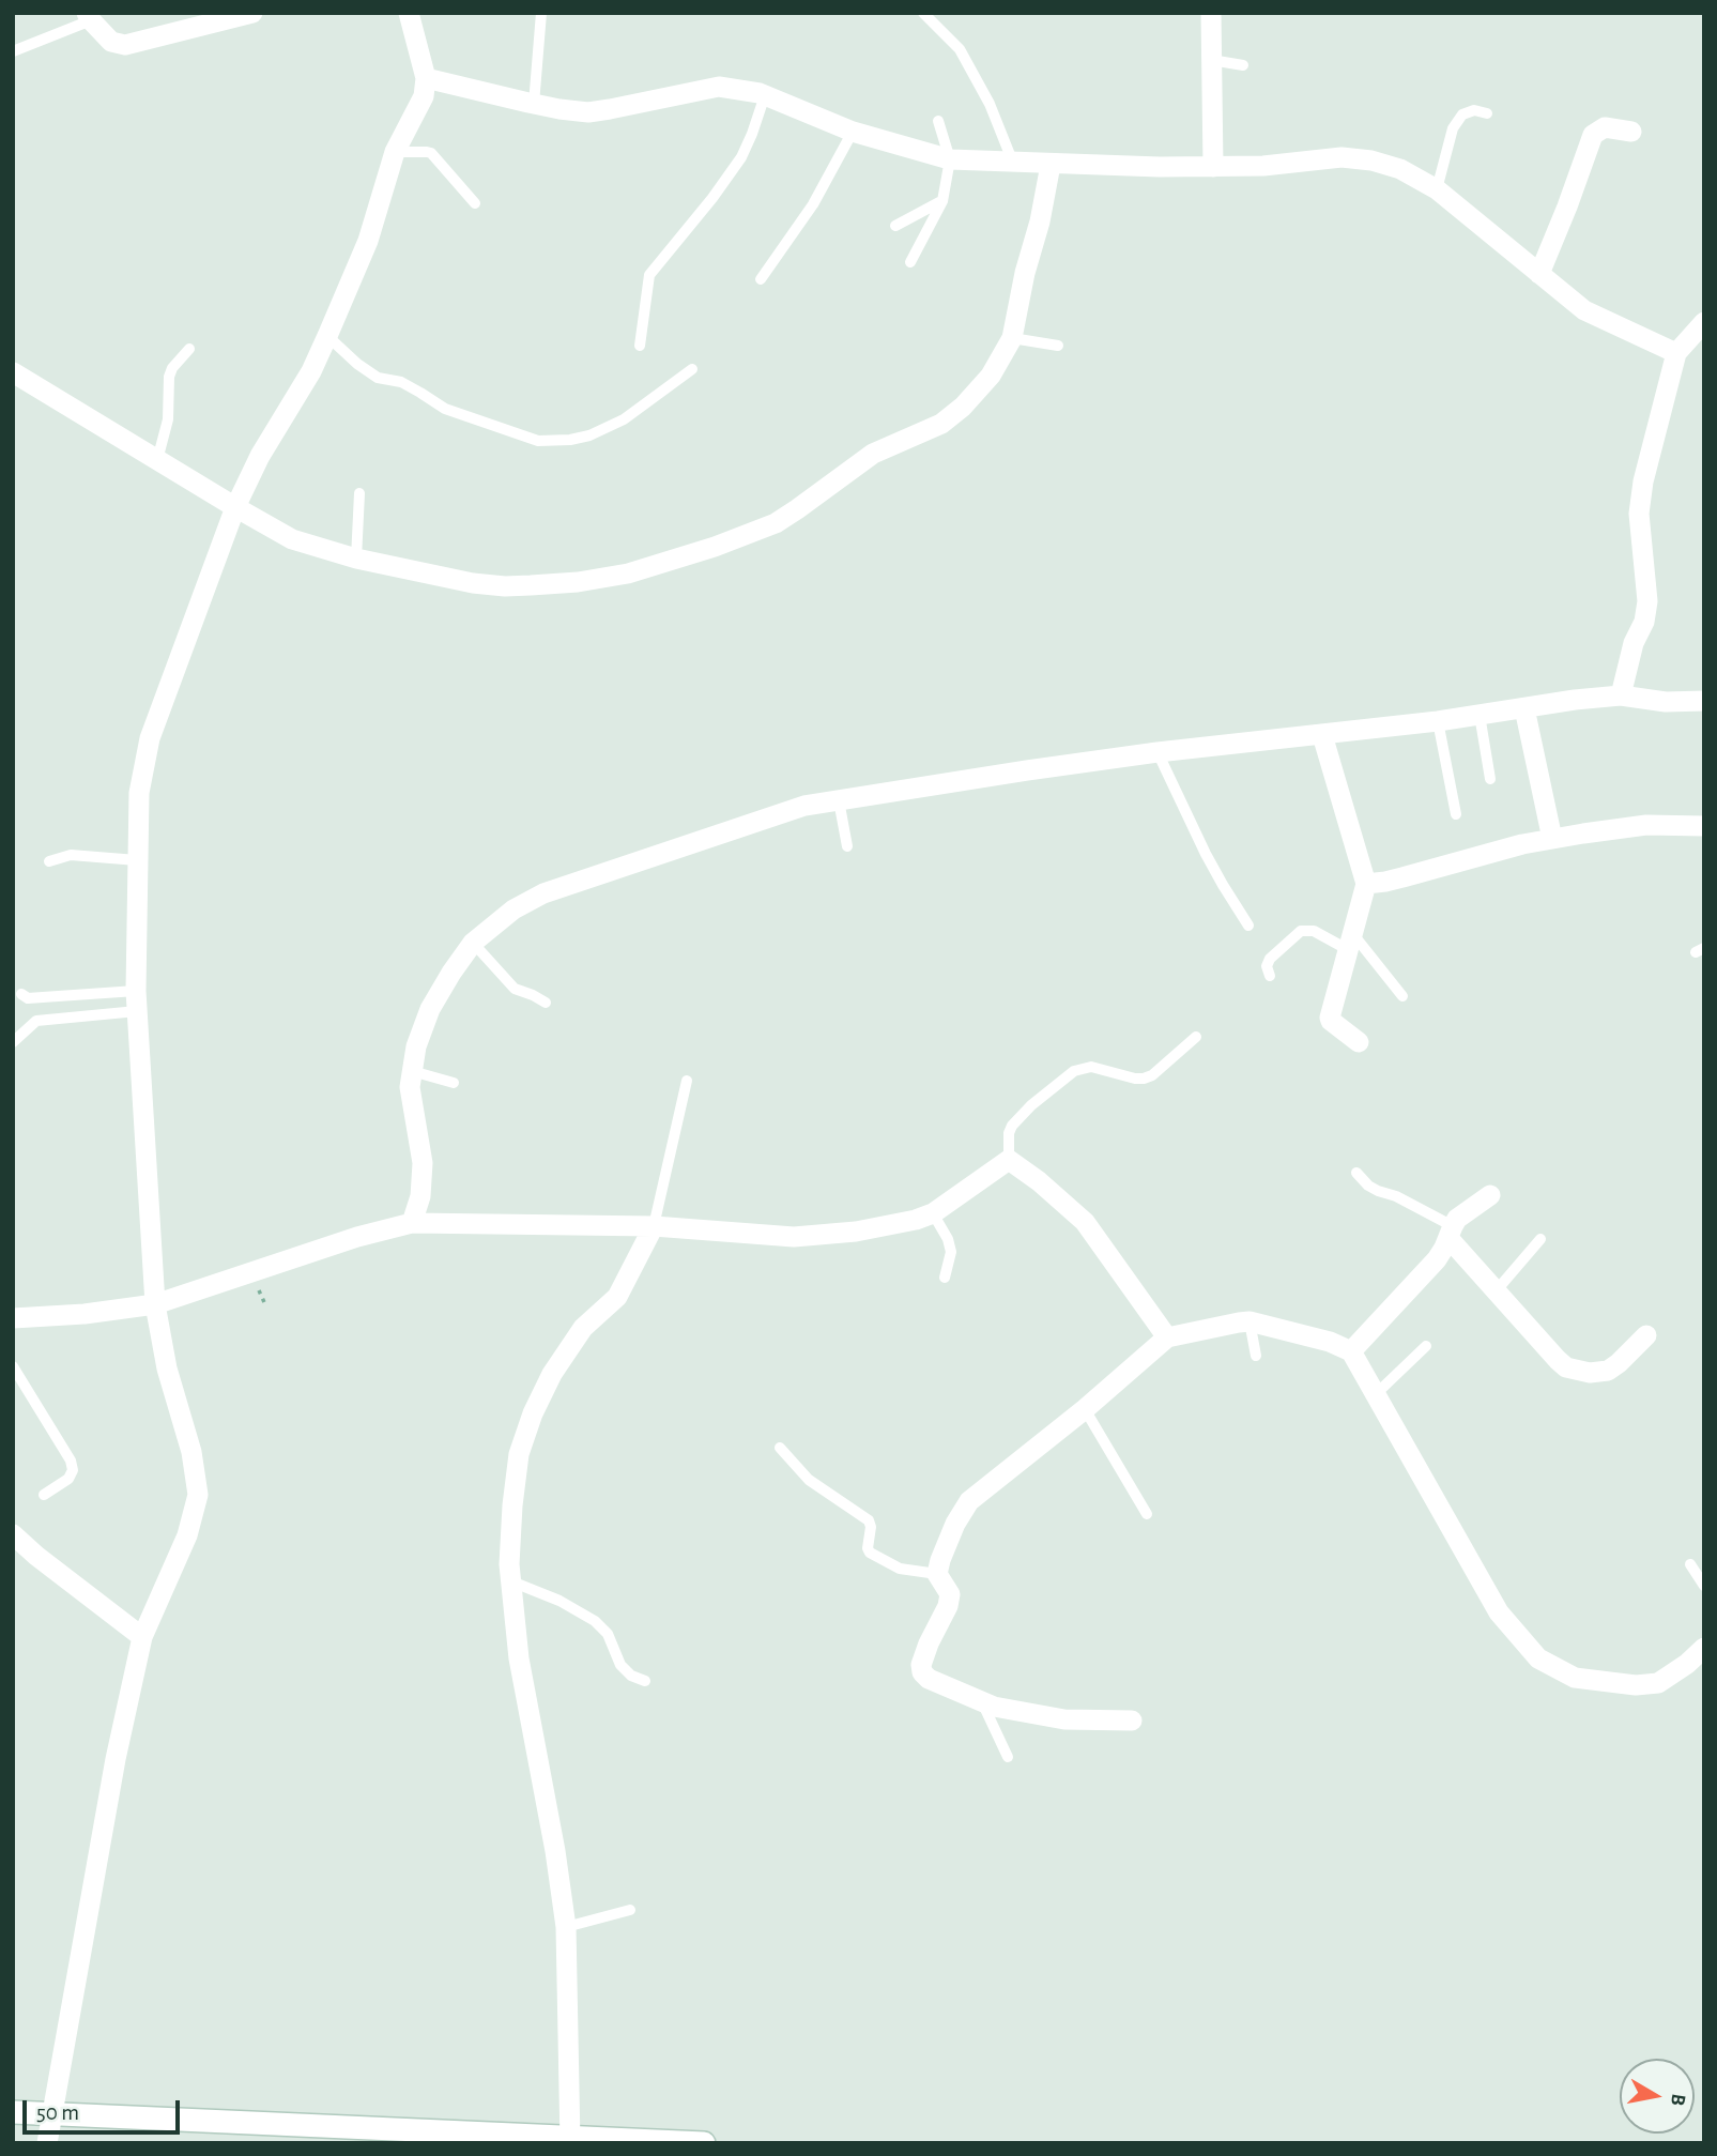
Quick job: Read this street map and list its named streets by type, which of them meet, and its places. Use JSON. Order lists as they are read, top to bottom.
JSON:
{
  "scale_bar": "50 m",
  "north": "right"
}
